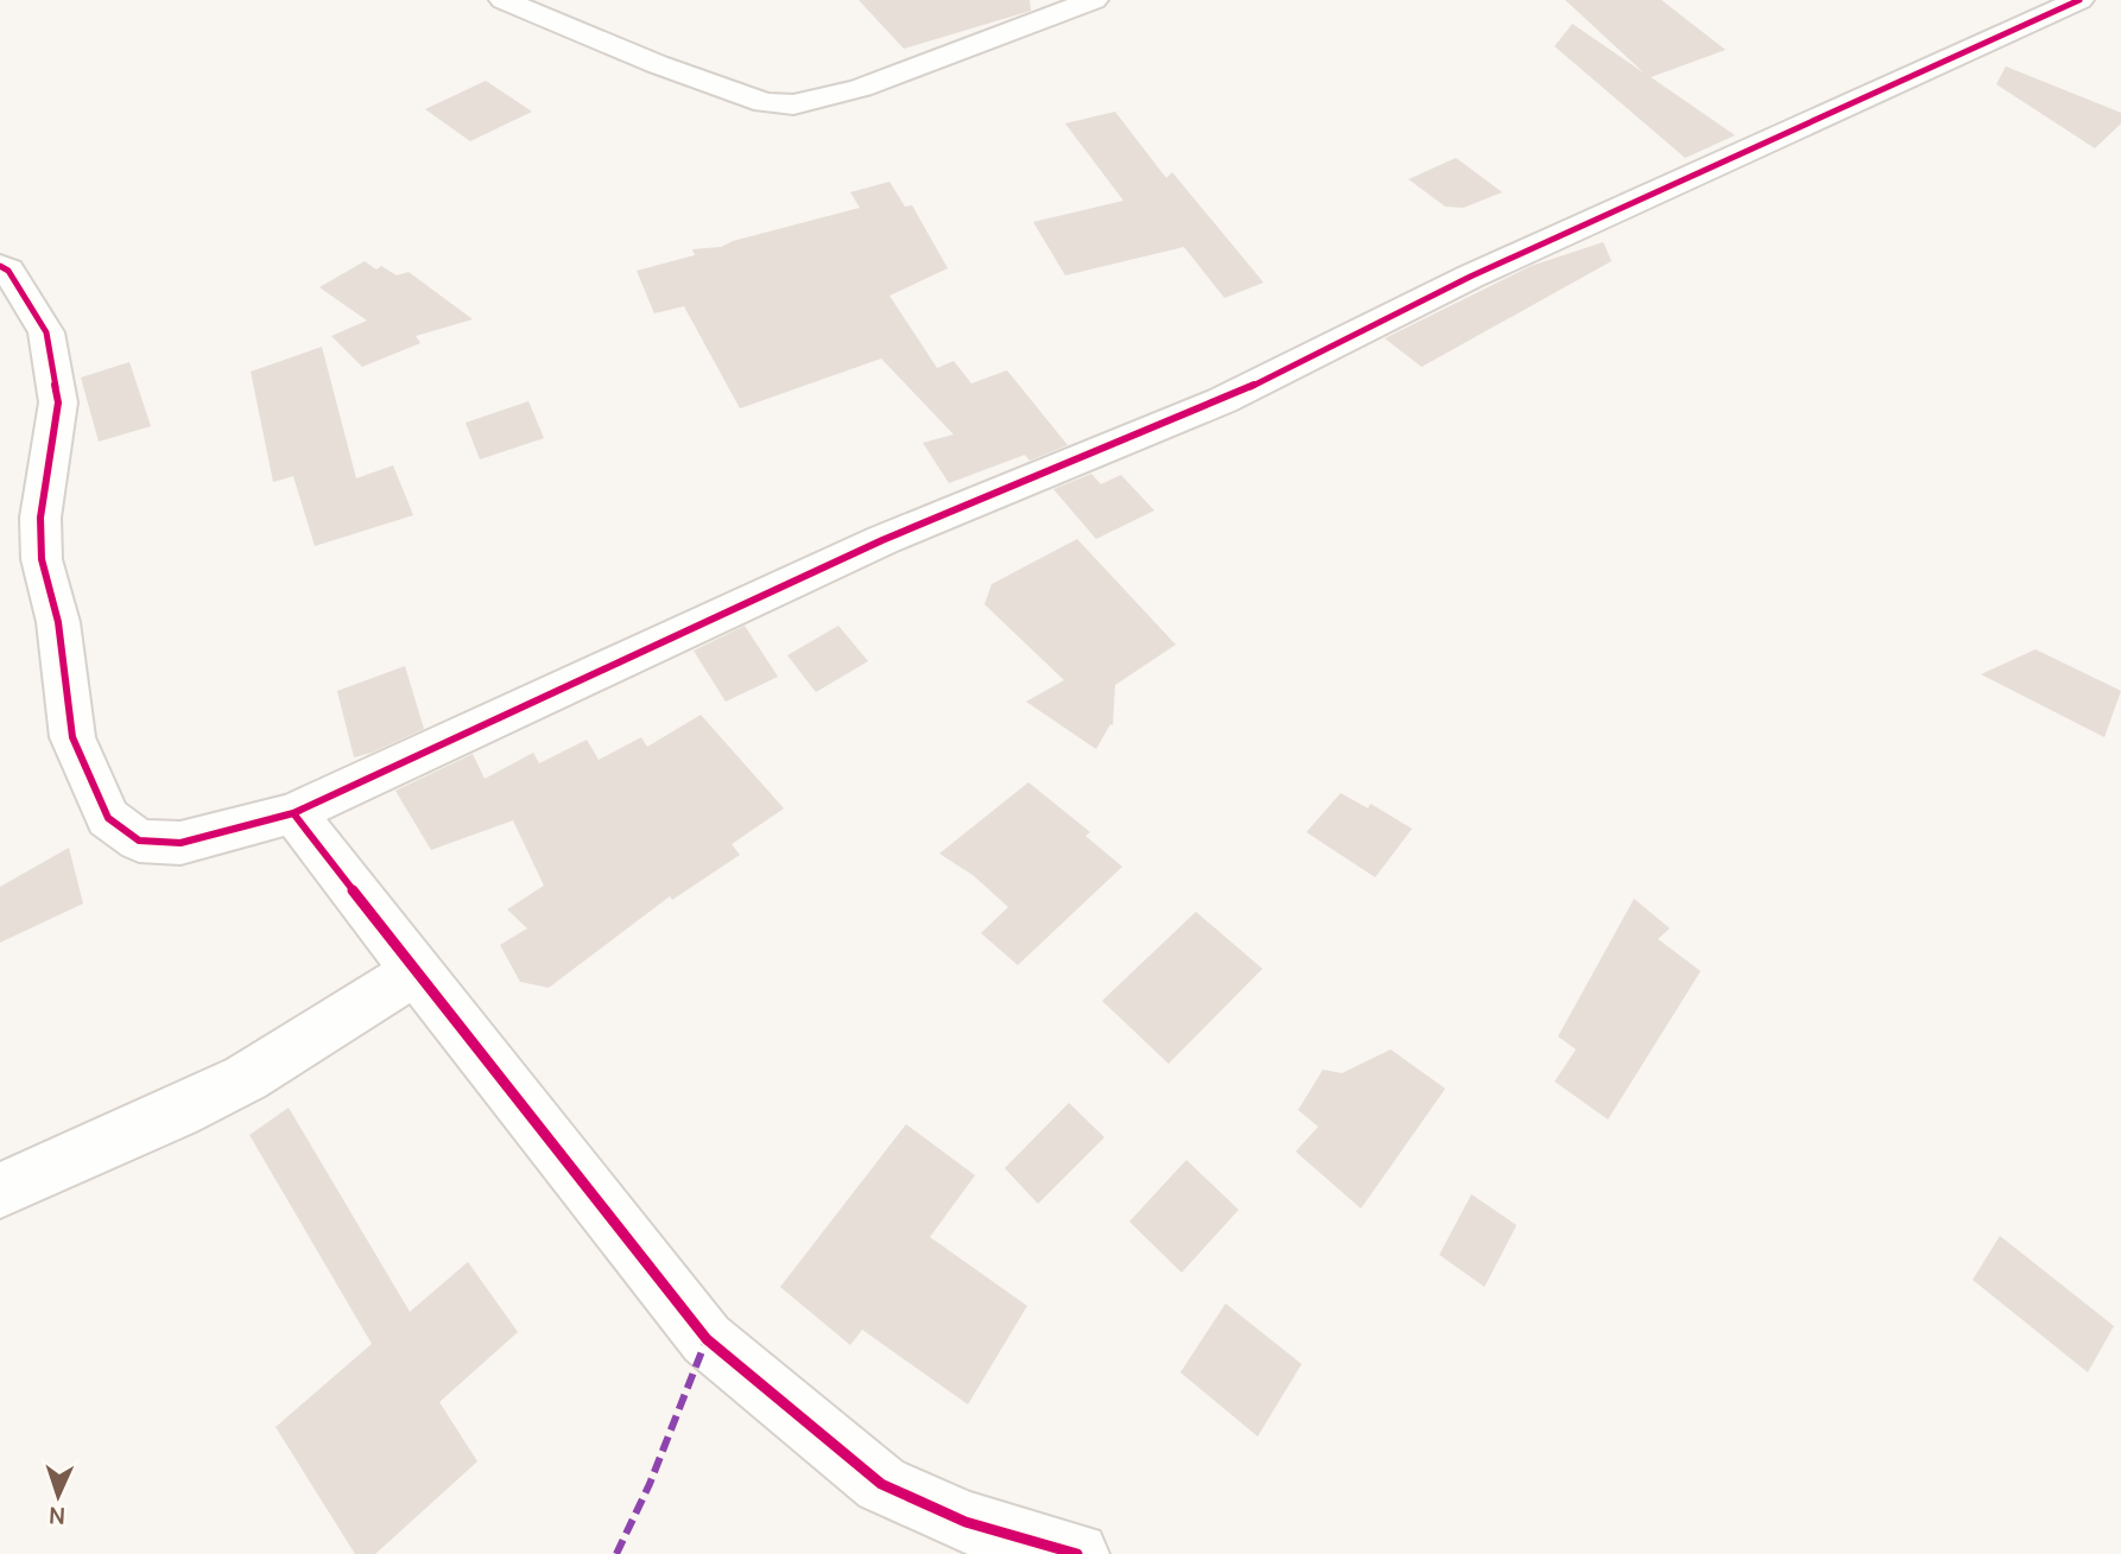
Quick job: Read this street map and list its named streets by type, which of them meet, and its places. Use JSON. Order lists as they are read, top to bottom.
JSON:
{
  "north": "bottom"
}
